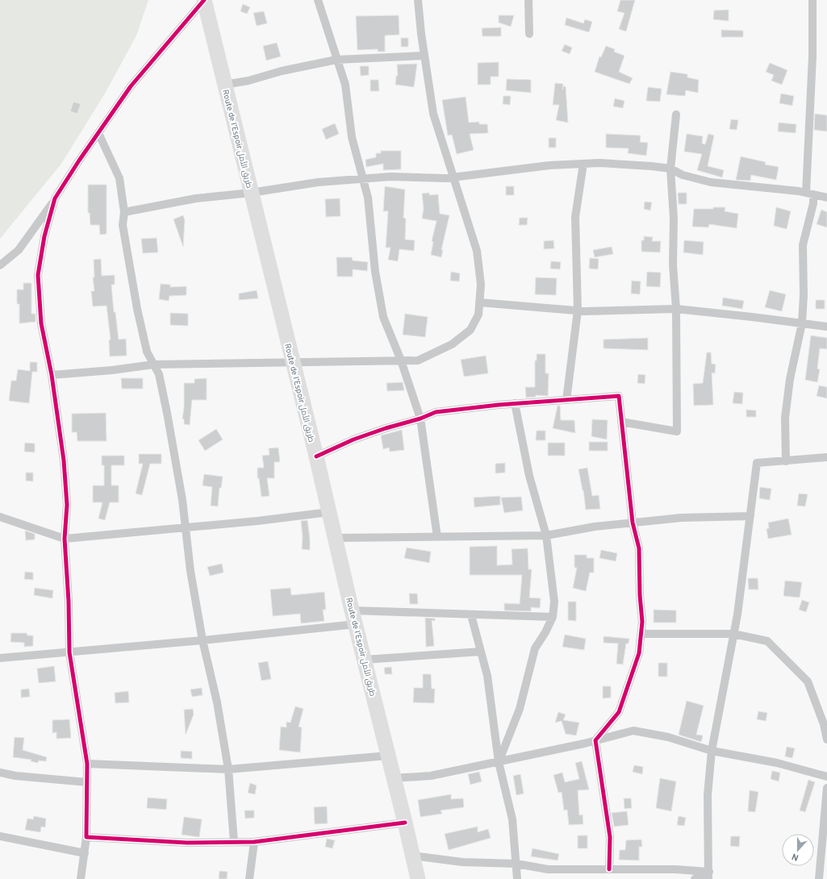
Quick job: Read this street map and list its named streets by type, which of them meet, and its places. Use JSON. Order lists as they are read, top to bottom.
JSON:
{
  "streets": {
    "highway": ["Route de l’Espoir طريق الأمل"]
  },
  "north": "bottom"
}
